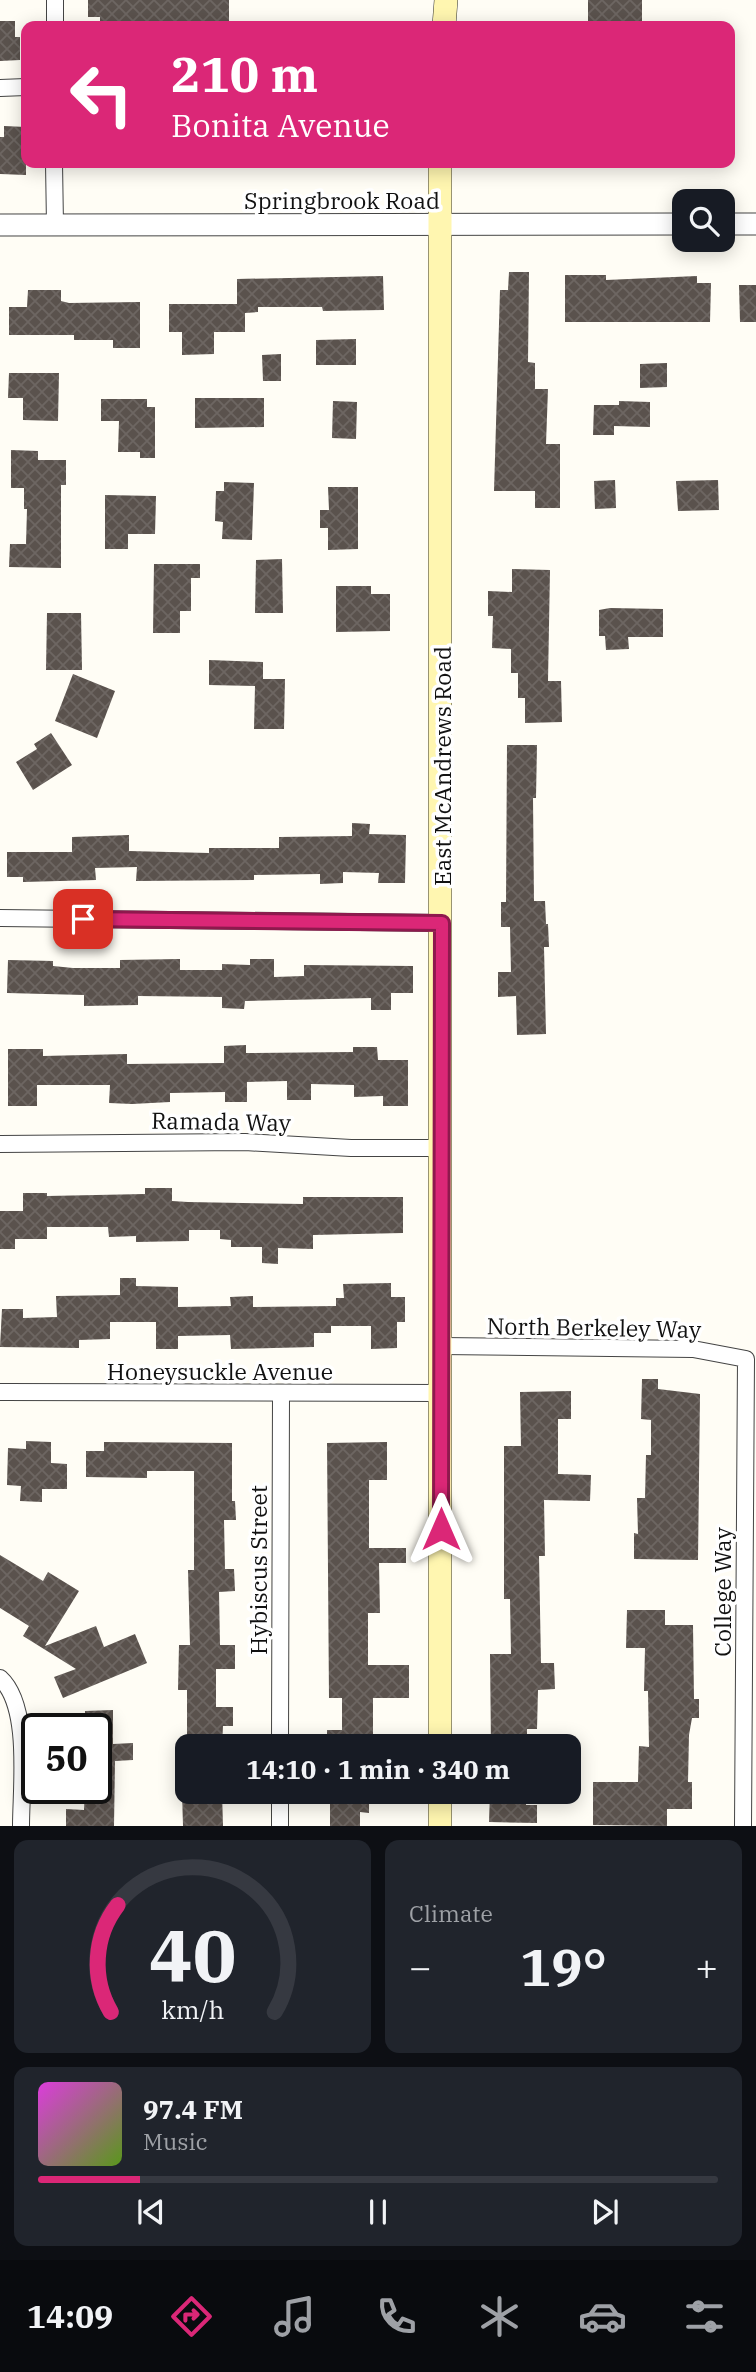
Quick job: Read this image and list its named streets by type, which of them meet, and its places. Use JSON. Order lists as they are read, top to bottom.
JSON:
{
  "streets": {
    "main road": ["East McAndrews Road"],
    "street": [
      "Springbrook Road",
      "Ramada Way",
      "North Berkeley Way",
      "Honeysuckle Avenue",
      "Hybiscus Street",
      "College Way"
    ]
  },
  "crossings": [
    ["Springbrook Road", "East McAndrews Road"],
    ["East McAndrews Road", "Ramada Way"],
    ["East McAndrews Road", "North Berkeley Way"],
    ["East McAndrews Road", "Honeysuckle Avenue"],
    ["North Berkeley Way", "College Way"],
    ["Honeysuckle Avenue", "Hybiscus Street"]
  ],
  "page": {
    "turn": ["210 m", "Bonita Avenue"],
    "limit": "50",
    "trip": "14:10 · 1 min · 340 m",
    "tile": "Climate",
    "heat": ["−", "19°", "+"],
    "song": ["97.4 FM", "Music"],
    "tabs": "14:09",
    "gauge": ["40", "km/h"]
  }
}
